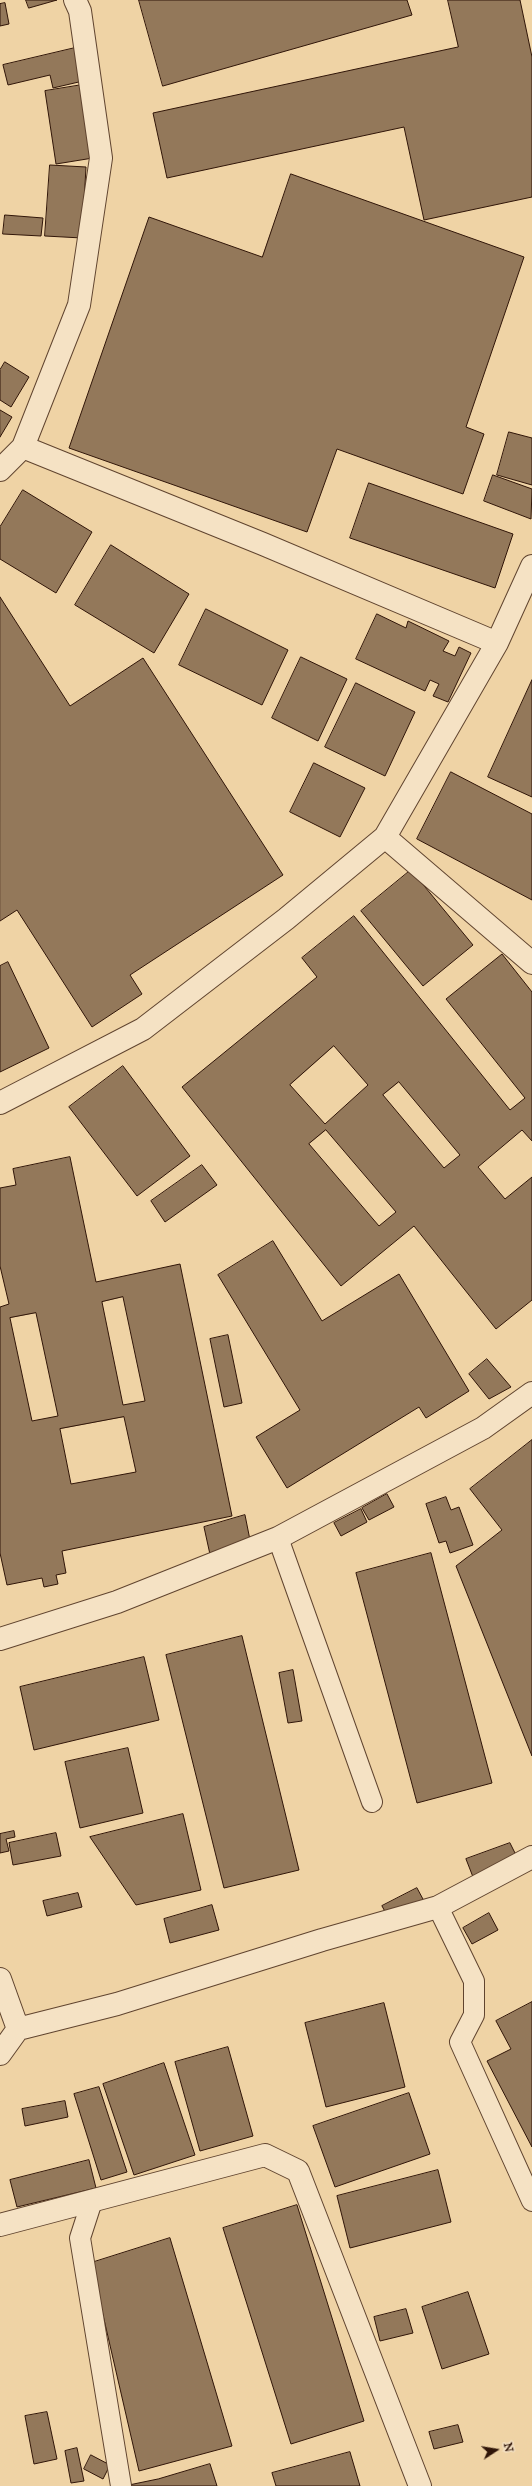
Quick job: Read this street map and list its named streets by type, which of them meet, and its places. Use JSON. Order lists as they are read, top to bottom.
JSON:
{
  "north": "right"
}
